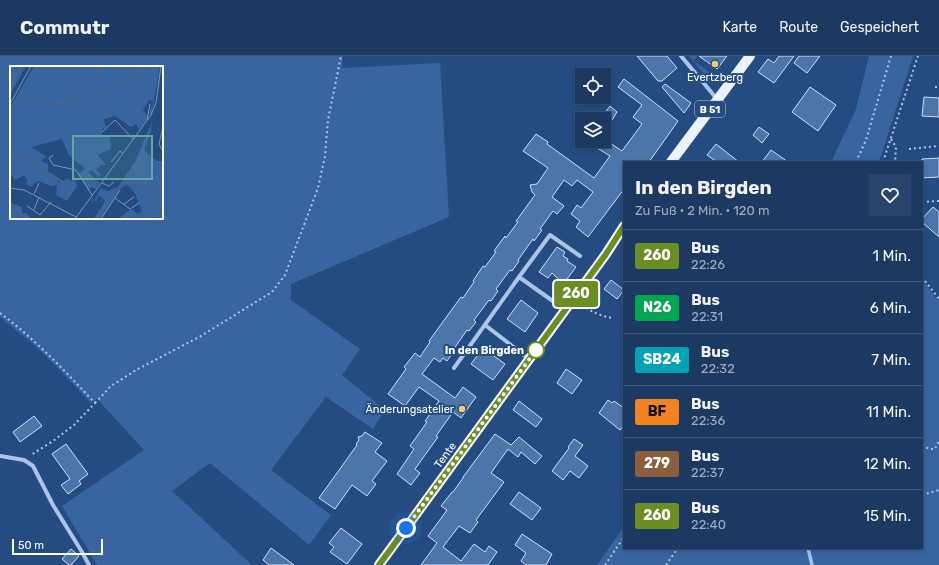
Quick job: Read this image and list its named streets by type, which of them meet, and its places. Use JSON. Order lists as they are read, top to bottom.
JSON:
{
  "streets": {
    "main road": ["B 51", "Tente"]
  },
  "places": ["Evertzberg", "In den Birgden", "Änderungsatelier"],
  "lines": ["bus line 260"],
  "scale_bar": "50 m",
  "page": {
    "header": "Commutr",
    "nav": ["Karte", "Route", "Gespeichert"],
    "on_map": "260",
    "heading": ["In den Birgden", "Zu Fuß · 2 Min. · 120 m"],
    "list": [
      {
        "mark": "260",
        "name": "Bus",
        "note": "22:26",
        "value": "1 Min."
      },
      {
        "mark": "N26",
        "name": "Bus",
        "note": "22:31",
        "value": "6 Min."
      },
      {
        "mark": "SB24",
        "name": "Bus",
        "note": "22:32",
        "value": "7 Min."
      },
      {
        "mark": "BF",
        "name": "Bus",
        "note": "22:36",
        "value": "11 Min."
      },
      {
        "mark": "279",
        "name": "Bus",
        "note": "22:37",
        "value": "12 Min."
      },
      {
        "mark": "260",
        "name": "Bus",
        "note": "22:40",
        "value": "15 Min."
      }
    ],
    "scale": "50 m"
  }
}
